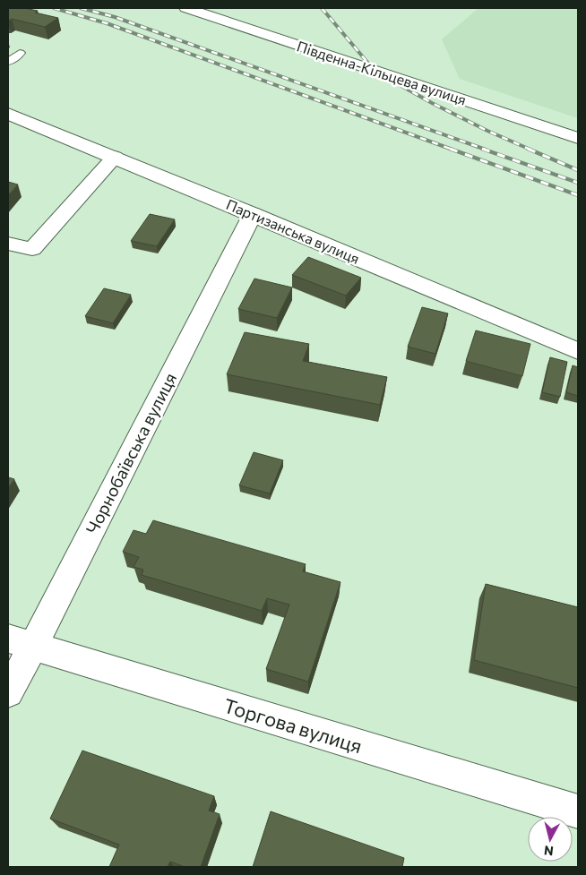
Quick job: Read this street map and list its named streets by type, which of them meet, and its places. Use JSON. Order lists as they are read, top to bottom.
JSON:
{
  "streets": {
    "street": [
      "Південна-Кільцева вулиця",
      "Партизанська вулиця",
      "Чорнобаївська вулиця",
      "Торгова вулиця"
    ]
  },
  "crossings": [
    ["Партизанська вулиця", "Чорнобаївська вулиця"],
    ["Чорнобаївська вулиця", "Торгова вулиця"]
  ],
  "north": "bottom"
}
